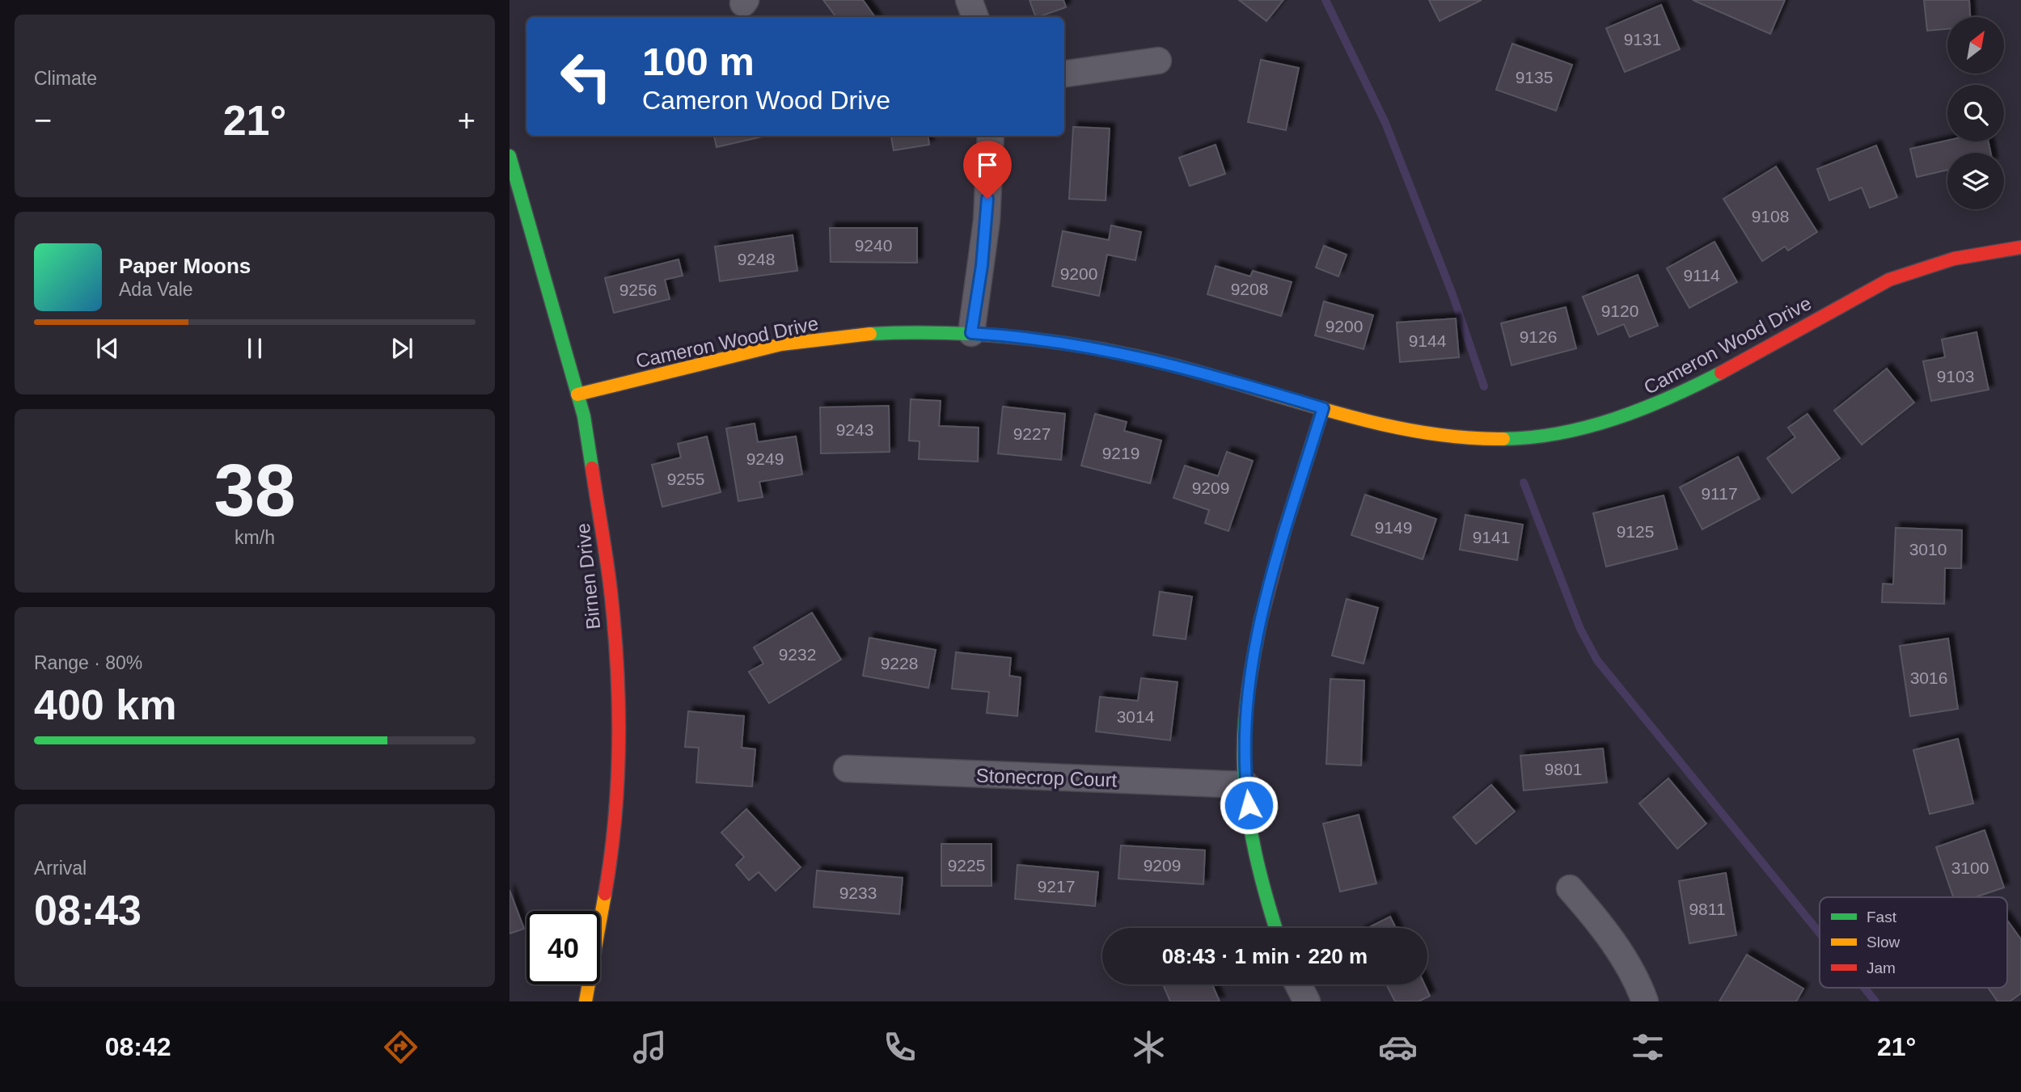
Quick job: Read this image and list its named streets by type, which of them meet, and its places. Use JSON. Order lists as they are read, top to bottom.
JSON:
{
  "streets": {
    "street": ["Cameron Wood Drive", "Birnen Drive", "Stonecrop Court"]
  },
  "crossings": [
    ["Cameron Wood Drive", "Birnen Drive"]
  ],
  "house_numbers": [
    "9131",
    "9135",
    "9108",
    "9240",
    "9248",
    "9200",
    "9114",
    "9208",
    "9256",
    "9120",
    "9200",
    "9126",
    "9144",
    "9103",
    "9243",
    "9227",
    "9219",
    "9249",
    "9255",
    "9209",
    "9117",
    "9149",
    "9125",
    "9141",
    "3010",
    "9232",
    "9228",
    "3016",
    "3014",
    "9801",
    "9225",
    "9209",
    "3100",
    "9217",
    "9233",
    "9811"
  ],
  "legend": ["Fast", "Slow", "Jam"],
  "north": "top right",
  "page": {
    "tile": [
      "Climate",
      ["38", "km/h"],
      ["Range · 80%", "400 km"],
      ["Arrival", "08:43"]
    ],
    "turn": ["100 m", "Cameron Wood Drive"],
    "heat": ["−", "21°", "+"],
    "song": ["Paper Moons", "Ada Vale"],
    "limit": "40",
    "trip": "08:43 · 1 min · 220 m",
    "tabs": ["08:42", "21°"]
  }
}
